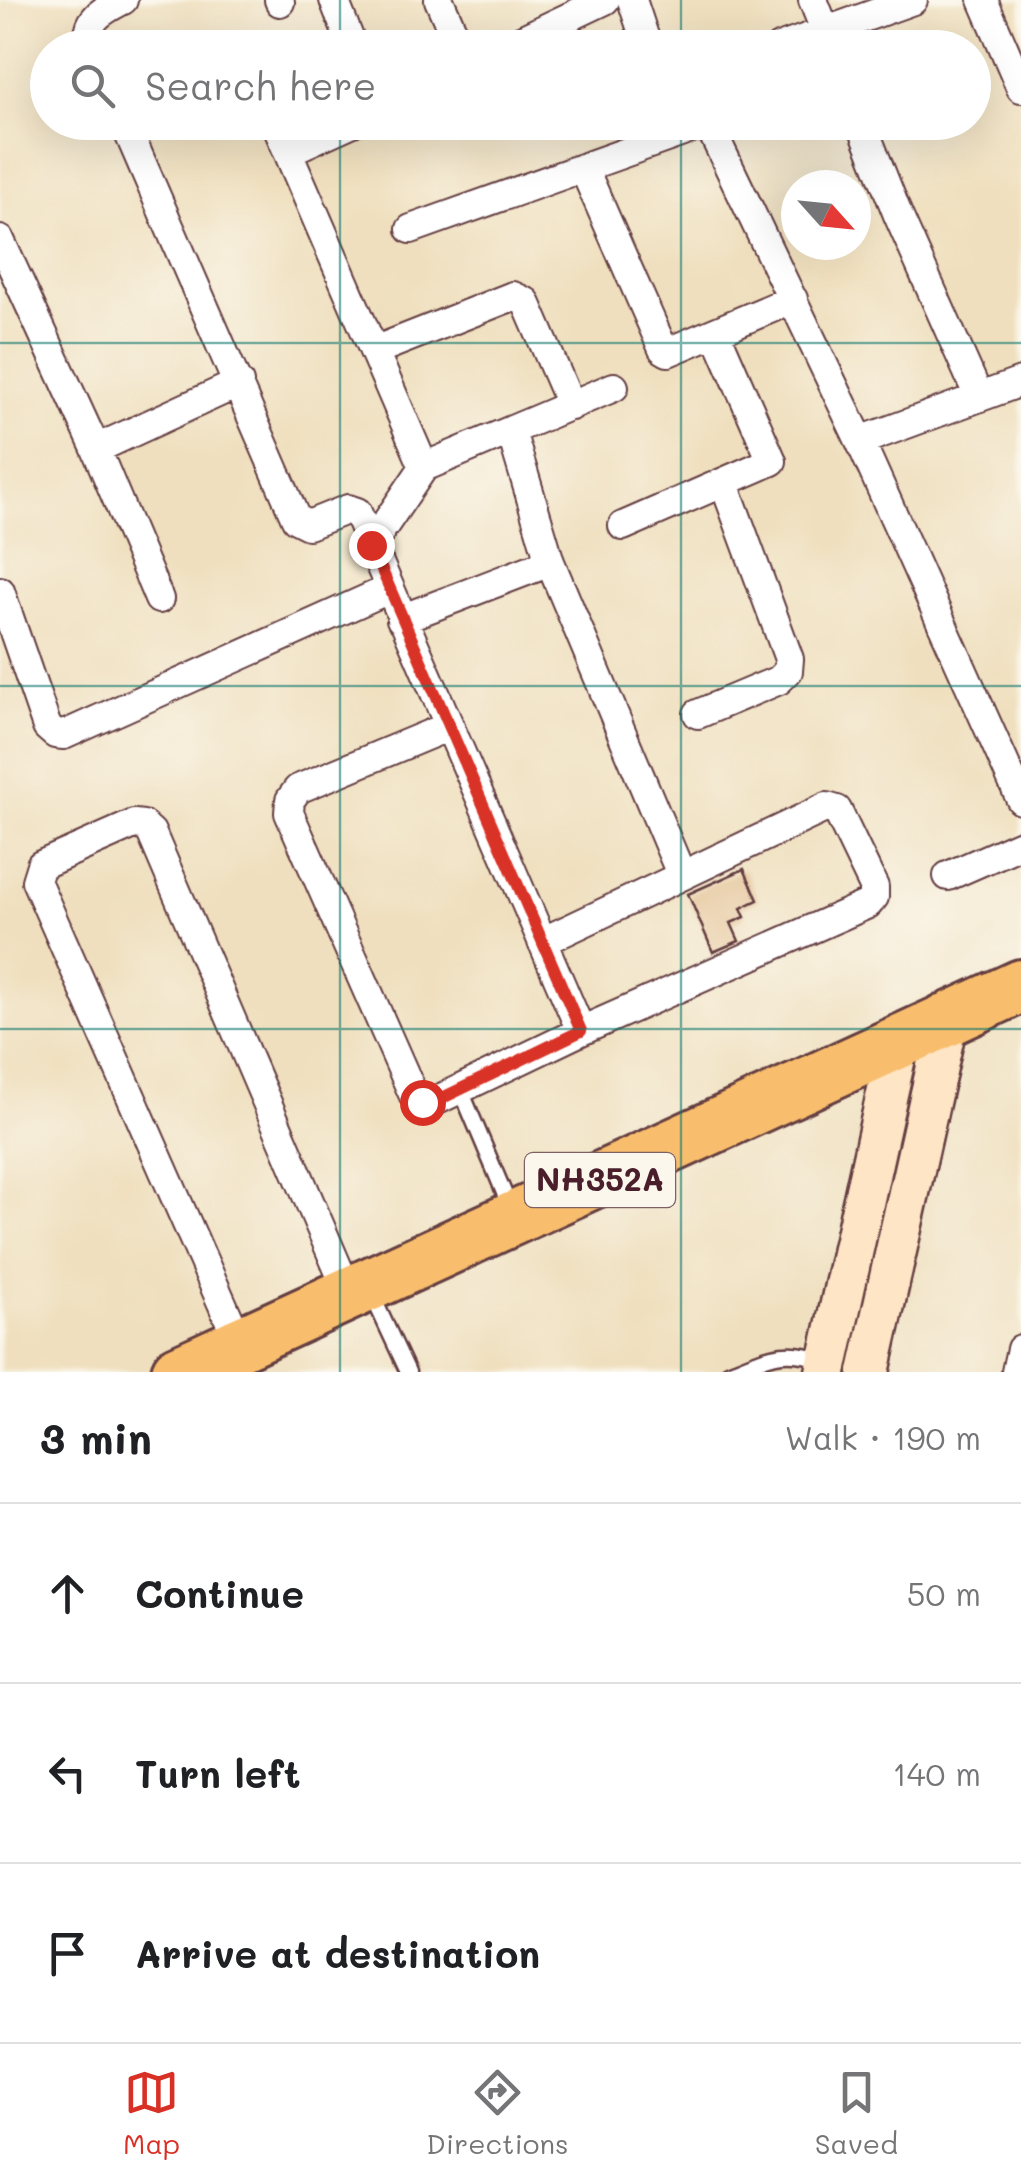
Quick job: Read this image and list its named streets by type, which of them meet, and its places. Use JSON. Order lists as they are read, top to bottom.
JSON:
{
  "streets": {
    "highway": ["NH352A"]
  },
  "north": "bottom right",
  "page": {
    "search": "Search here",
    "heading": ["3 min", "Walk · 190 m"],
    "list": [
      ["Continue", "50 m"],
      ["Turn left", "140 m"],
      "Arrive at destination"
    ],
    "nav": ["Map", "Directions", "Saved"]
  }
}
